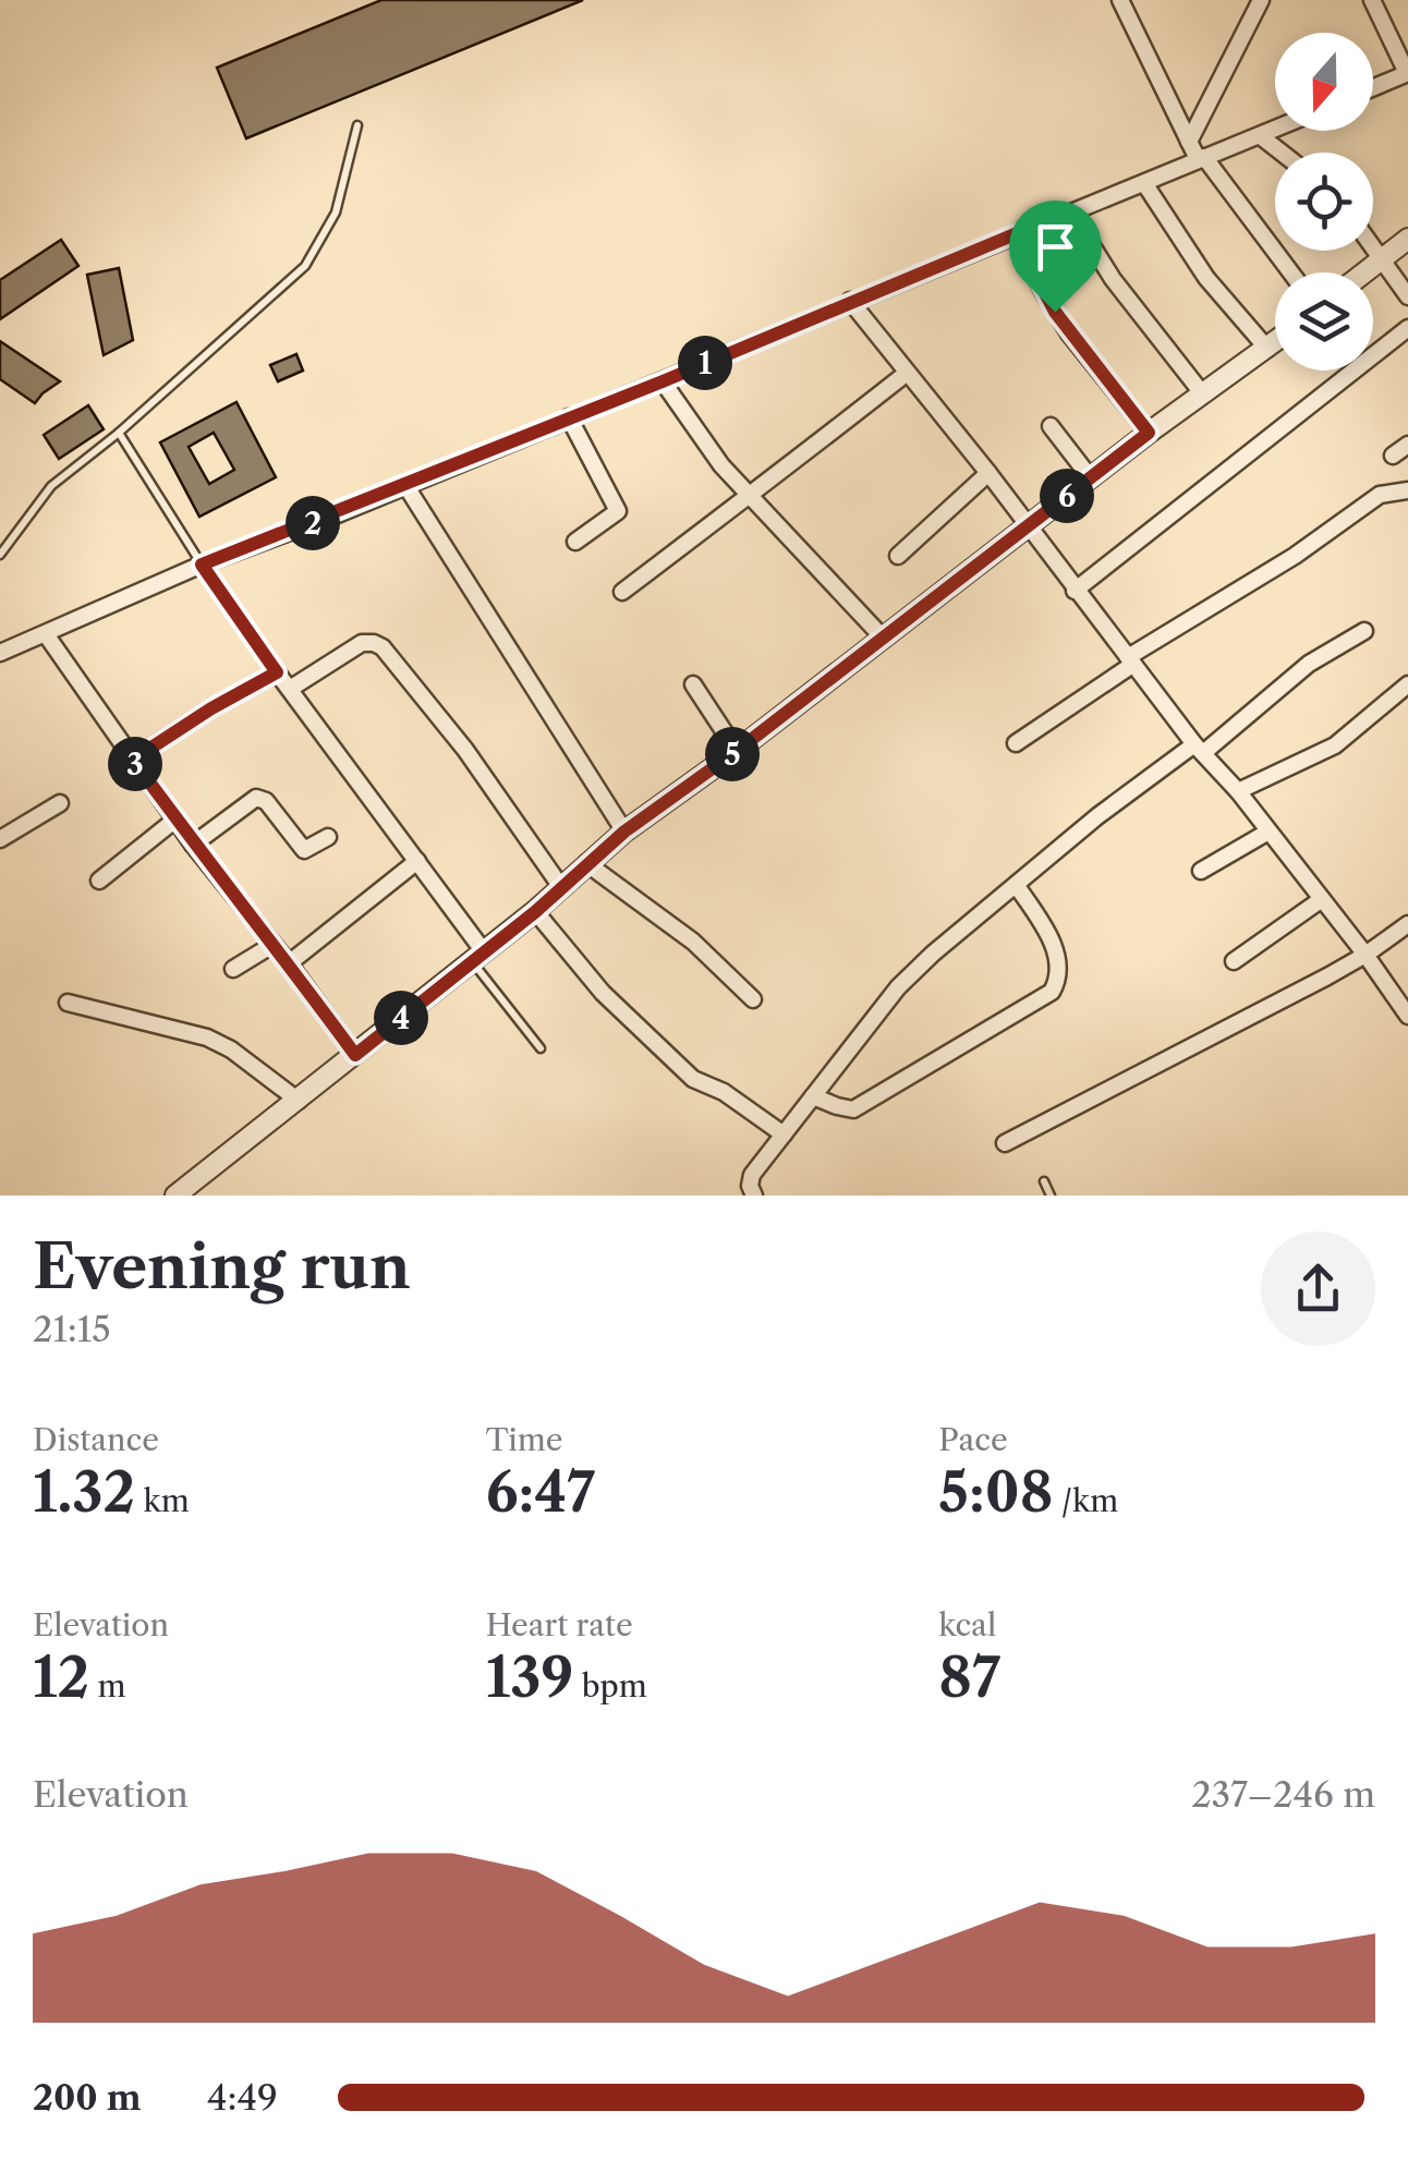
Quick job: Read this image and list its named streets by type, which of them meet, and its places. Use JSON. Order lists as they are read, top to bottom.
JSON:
{
  "north": "bottom",
  "page": {
    "pins": [
      "1",
      "6",
      "2",
      "5",
      "3",
      "4"
    ],
    "heading": ["Evening run", "21:15"],
    "stats": [
      ["Distance", "1.32 km"],
      ["Time", "6:47"],
      ["Pace", "5:08 /km"],
      ["Elevation", "12 m"],
      ["Heart rate", "139 bpm"],
      ["kcal", "87"]
    ],
    "chart": ["Elevation", "237–246 m"],
    "list": [
      {
        "name": "200 m",
        "note": "4:49"
      }
    ]
  }
}
